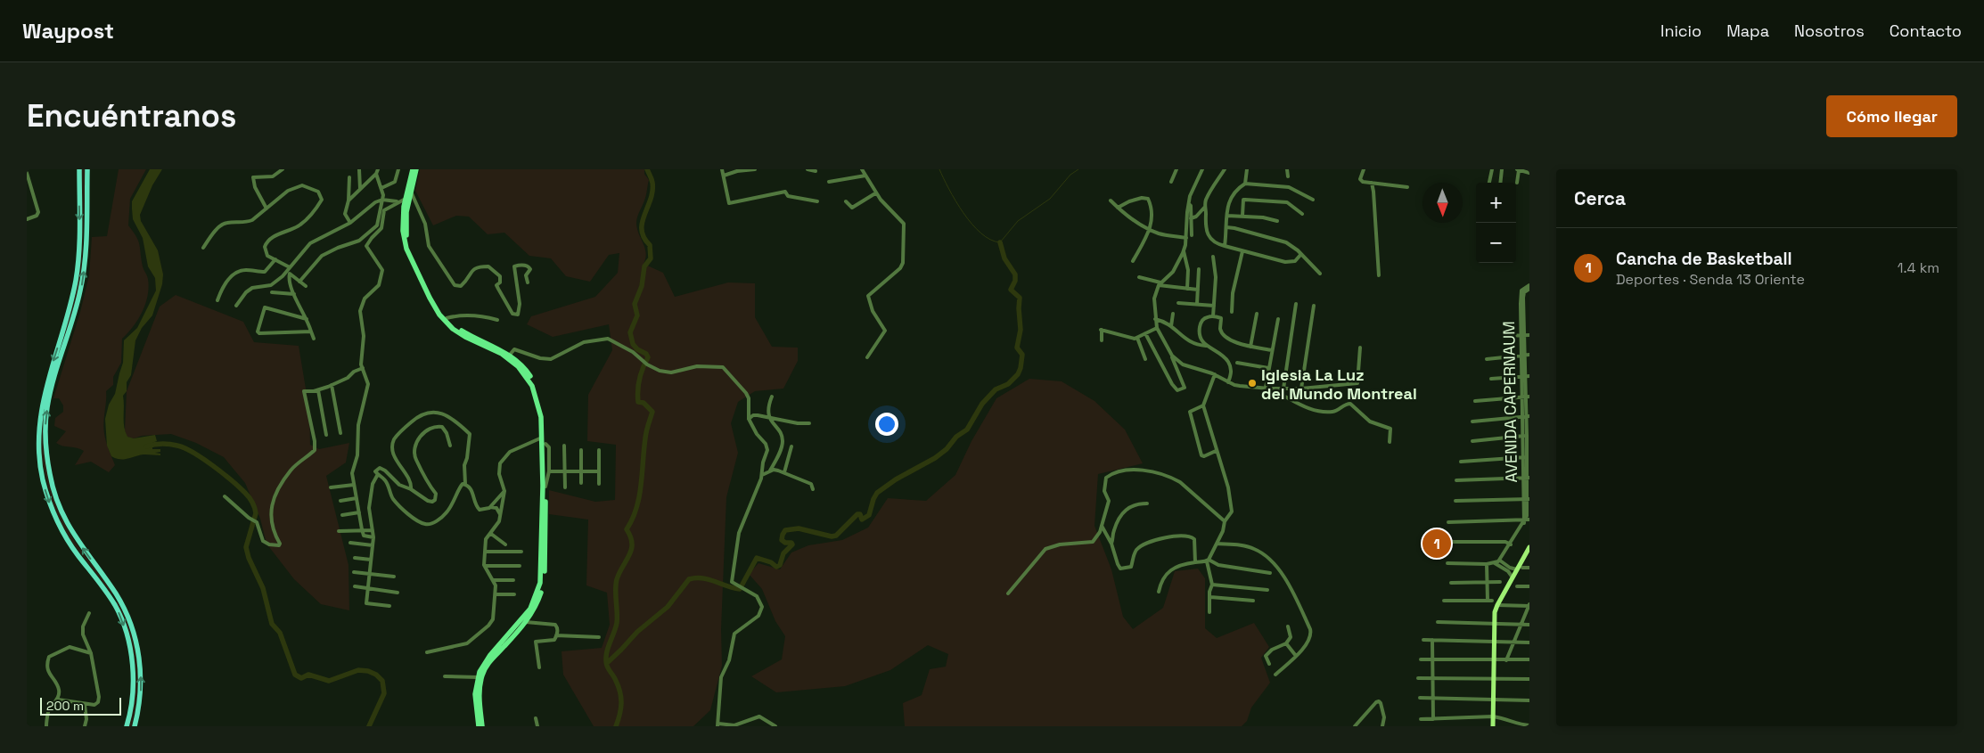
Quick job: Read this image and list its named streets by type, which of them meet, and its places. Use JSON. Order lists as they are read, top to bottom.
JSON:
{
  "streets": {
    "street": ["AVENIDA CAPERNAUM"]
  },
  "places": ["Iglesia La Luz del Mundo Montreal"],
  "scale_bar": "200 m",
  "north": "bottom",
  "page": {
    "header": "Waypost",
    "nav": [
      "Inicio",
      "Mapa",
      "Nosotros",
      "Contacto"
    ],
    "buttons": "Cómo llegar",
    "title": "Encuéntranos",
    "heading": "Cerca",
    "map_buttons": ["+", "−"],
    "list": [
      {
        "mark": "1",
        "name": "Cancha de Basketball",
        "note": "Deportes · Senda 13 Oriente",
        "value": "1.4 km"
      }
    ],
    "pins": "1",
    "scale": "200 m"
  }
}
